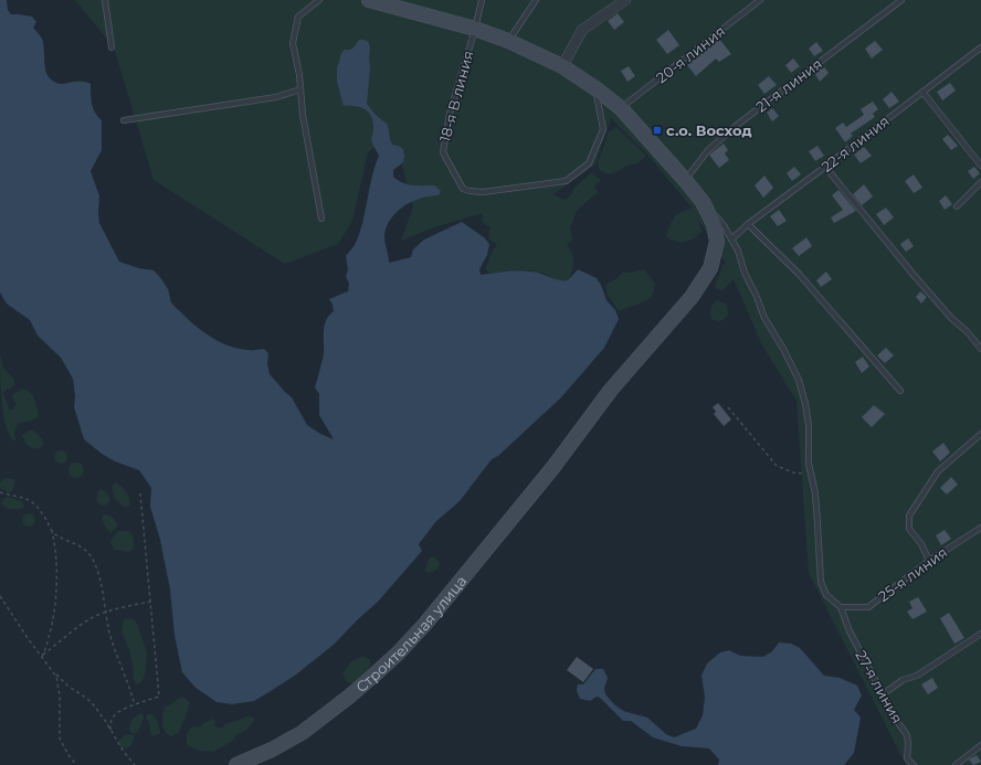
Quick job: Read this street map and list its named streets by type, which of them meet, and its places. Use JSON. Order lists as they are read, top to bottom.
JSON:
{
  "streets": {
    "street": ["Строительная улица"],
    "lane": [
      "20-я линия",
      "21-я линия",
      "18-я В линия",
      "22-я линия",
      "25-я линия",
      "27-я линия"
    ]
  },
  "crossings": [
    ["20-я линия", "Строительная улица"],
    ["21-я линия", "Строительная улица"],
    ["18-я В линия", "Строительная улица"],
    ["25-я линия", "27-я линия"]
  ],
  "places": {
    "transit": ["с.о. Восход"]
  }
}
